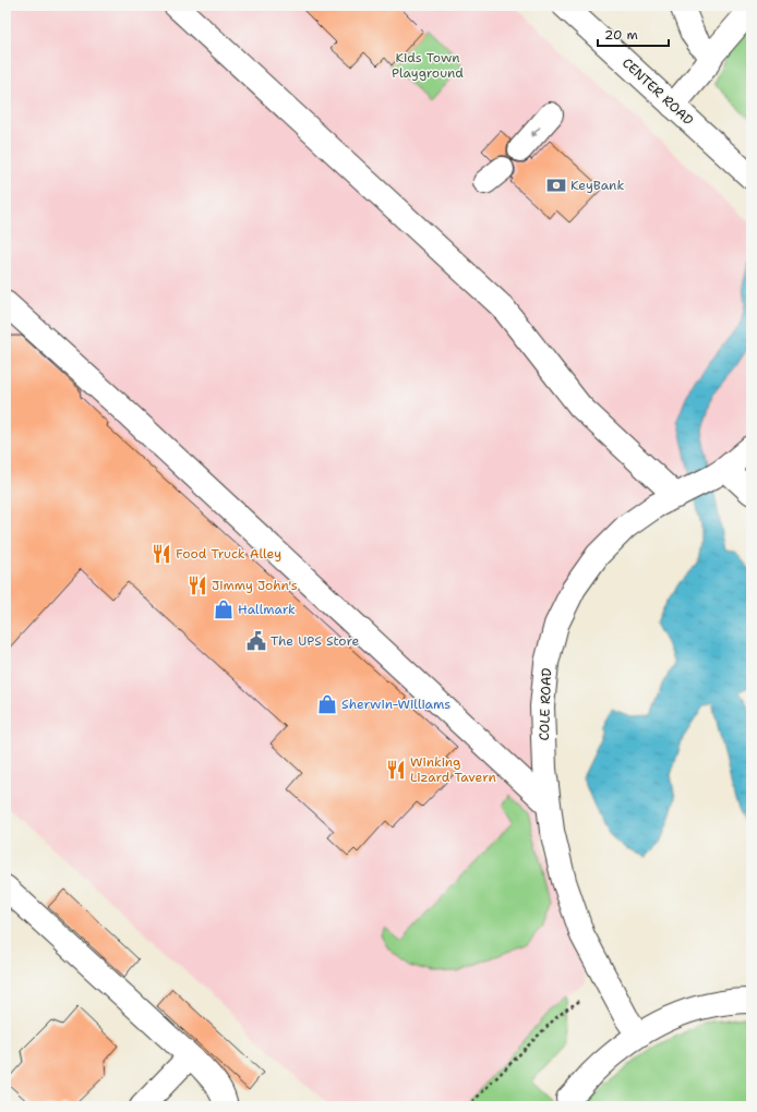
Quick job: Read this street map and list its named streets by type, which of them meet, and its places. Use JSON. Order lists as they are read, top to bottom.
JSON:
{
  "streets": {
    "street": ["CENTER ROAD", "COLE ROAD"]
  },
  "parks": ["Kids Town Playground"],
  "places": {
    "bank": ["KeyBank"],
    "restaurant": ["Food Truck Alley", "Jimmy John's", "Winking Lizard Tavern"],
    "shop": ["Hallmark", "Sherwin-Williams"],
    "public building": ["The UPS Store"]
  },
  "scale_bar": "20 m"
}
